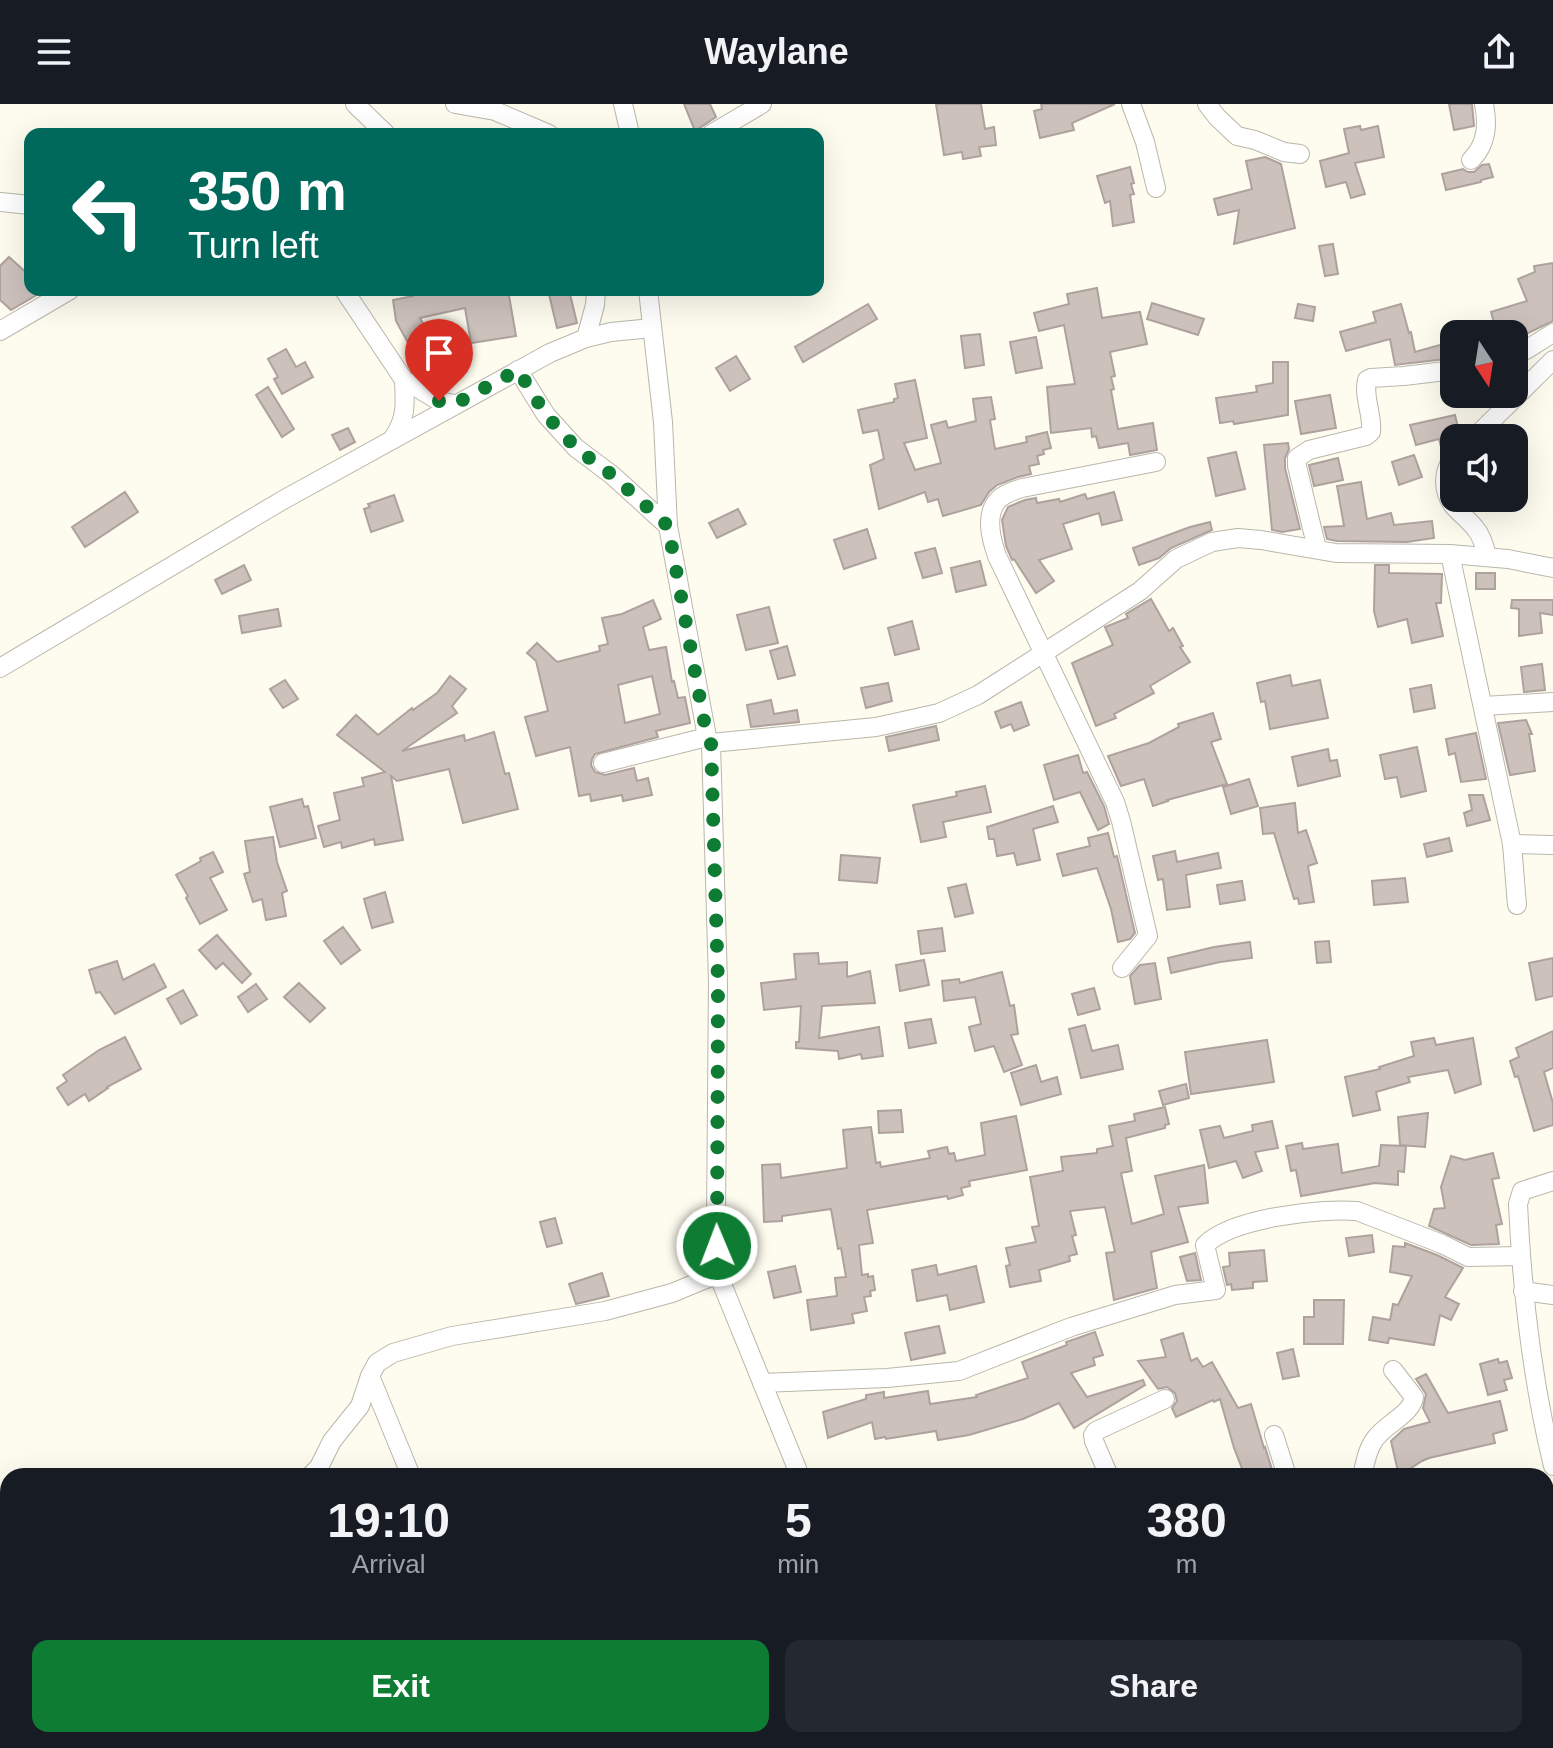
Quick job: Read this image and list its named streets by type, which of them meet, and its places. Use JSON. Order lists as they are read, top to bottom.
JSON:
{
  "north": "bottom",
  "page": {
    "header": "Waylane",
    "turn": ["350 m", "Turn left"],
    "eta": [
      "19:10",
      "Arrival",
      "5",
      "min",
      "380",
      "m"
    ],
    "buttons": ["Exit", "Share"]
  }
}
